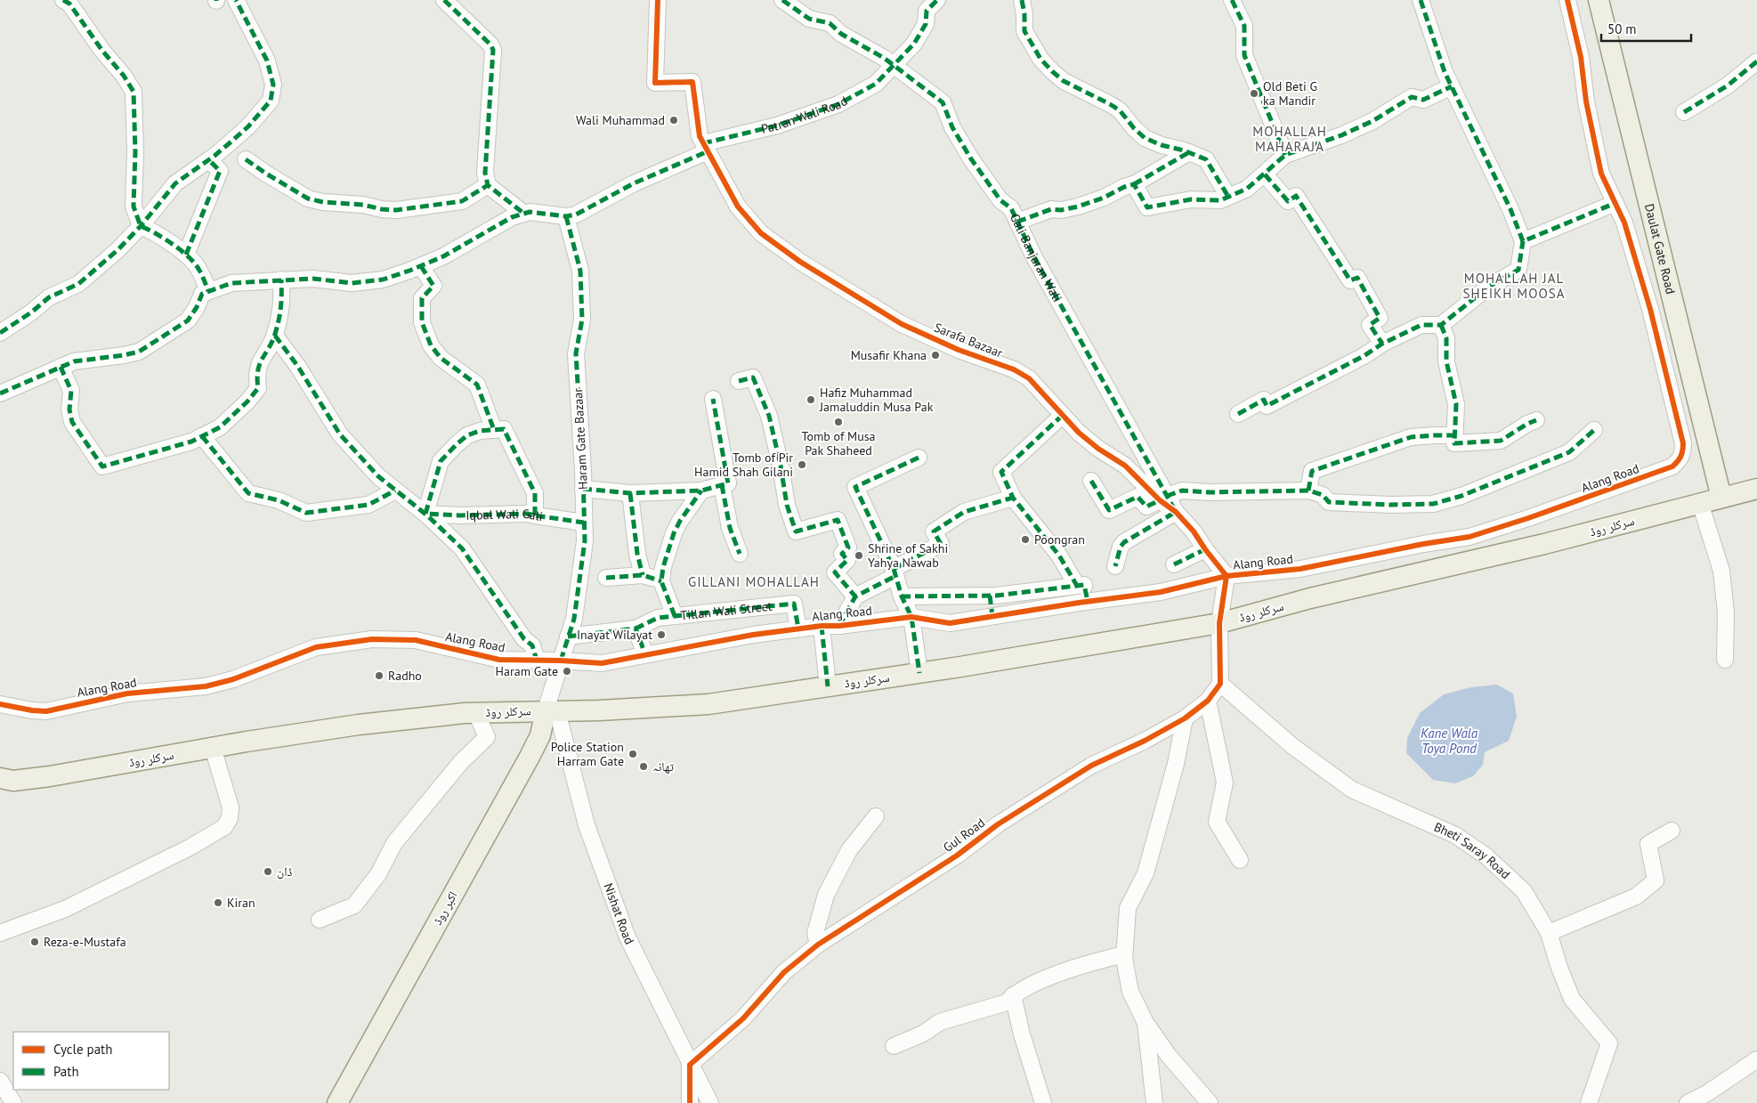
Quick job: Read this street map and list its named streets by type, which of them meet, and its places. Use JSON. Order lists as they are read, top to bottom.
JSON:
{
  "streets": {
    "main road": ["Daulat Gate Road", "سرکلر روڈ", "اکبر روڈ"],
    "street": [
      "Patran Wali Road",
      "Gali Banjaran Wali",
      "Sarafa Bazaar",
      "Haram Gate Bazaar",
      "Alang Road",
      "Iqbal Wali Gali",
      "Tillan Wali Street",
      "Gul Road",
      "Bheti Saray Road",
      "Nishat Road"
    ]
  },
  "crossings": [
    ["Patran Wali Road", "Gali Banjaran Wali"],
    ["Patran Wali Road", "Sarafa Bazaar"],
    ["Patran Wali Road", "Haram Gate Bazaar"],
    ["Daulat Gate Road", "سرکلر روڈ"],
    ["Gali Banjaran Wali", "Sarafa Bazaar"],
    ["Sarafa Bazaar", "Alang Road"],
    ["Haram Gate Bazaar", "Alang Road"],
    ["Haram Gate Bazaar", "Iqbal Wali Gali"],
    ["Haram Gate Bazaar", "سرکلر روڈ"],
    ["Haram Gate Bazaar", "Tillan Wali Street"],
    ["Haram Gate Bazaar", "اکبر روڈ"],
    ["Haram Gate Bazaar", "Nishat Road"],
    ["Alang Road", "Tillan Wali Street"],
    ["سرکلر روڈ", "اکبر روڈ"],
    ["سرکلر روڈ", "Nishat Road"],
    ["Gul Road", "Bheti Saray Road"],
    ["Gul Road", "Nishat Road"],
    ["اکبر روڈ", "Nishat Road"]
  ],
  "districts": ["MOHALLAH MAHARAJA", "MOHALLAH JAL SHEIKH MOOSA", "GILLANI MOHALLAH"],
  "water": ["Kane Wala Toya Pond"],
  "places": [
    "Old Beti G ka Mandir",
    "Wali Muhammad",
    "Musafir Khana",
    "Hafiz Muhammad Jamaluddin Musa Pak",
    "Tomb of Musa Pak Shaheed",
    "Tomb of Pir Hamid Shah Gilani",
    "Poongran",
    "Shrine of Sakhi Yahya Nawab",
    "Inayat Wilayat",
    "Haram Gate",
    "Radho",
    "Police Station Harram Gate",
    "تھانہ",
    "ڈان",
    "Kiran",
    "Reza-e-Mustafa"
  ],
  "legend": ["Cycle path", "Path"],
  "scale_bar": "50 m"
}
